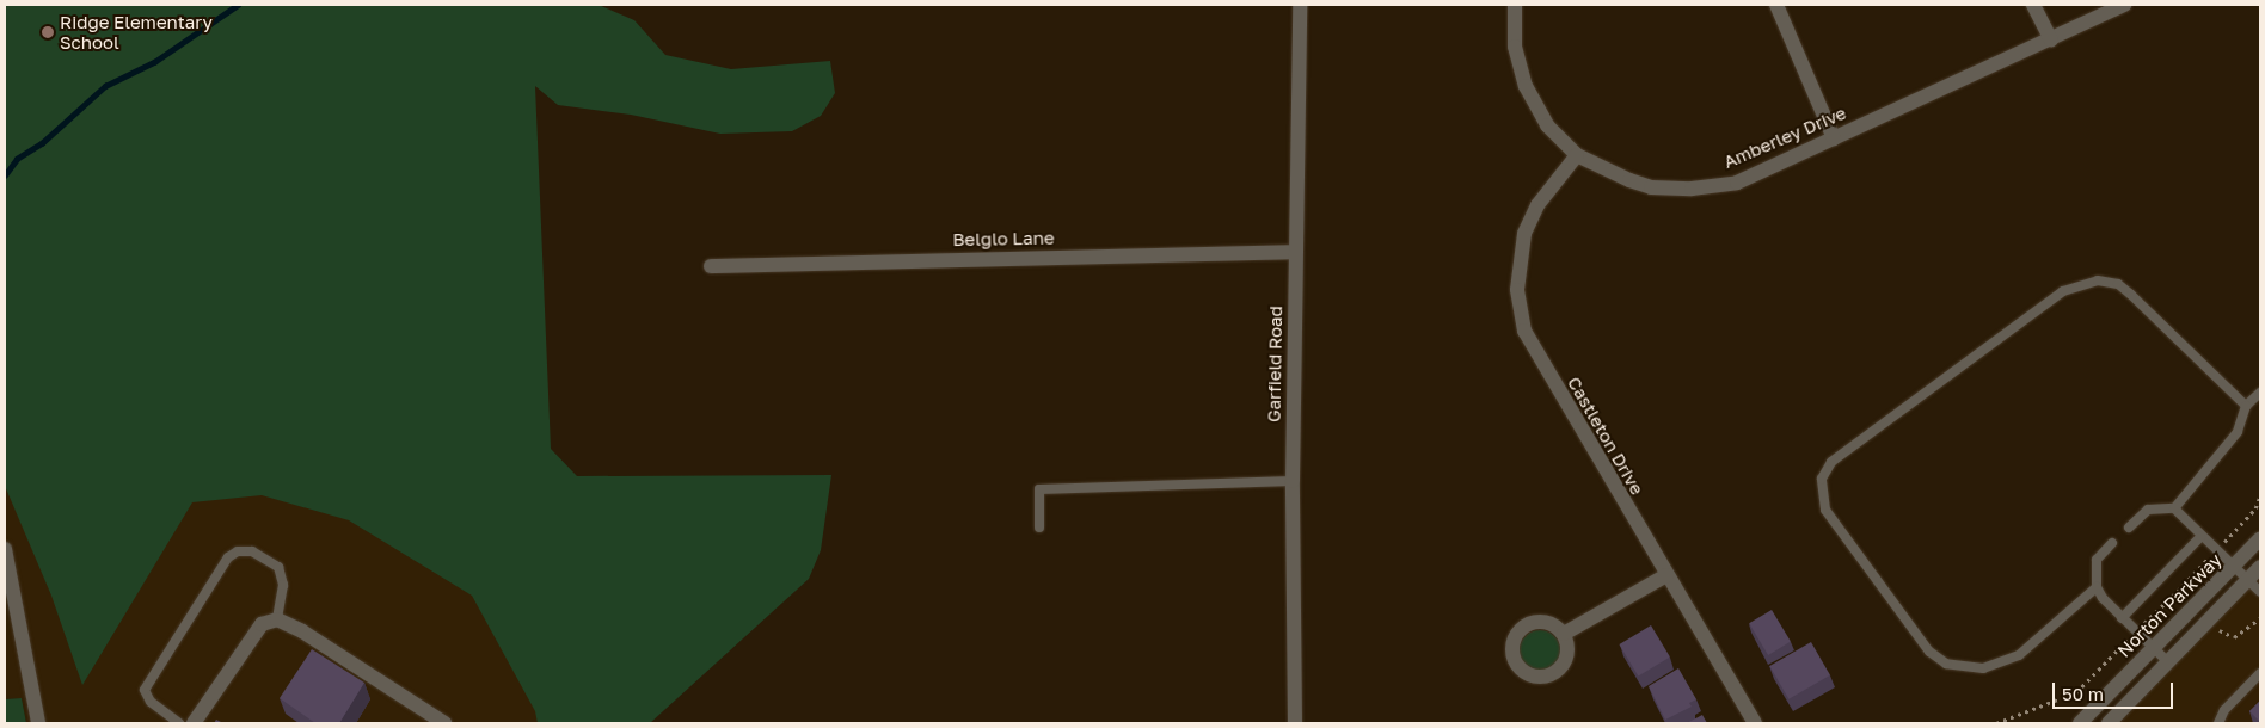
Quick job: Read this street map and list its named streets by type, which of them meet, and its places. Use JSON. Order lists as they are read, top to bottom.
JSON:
{
  "streets": {
    "street": [
      "Amberley Drive",
      "Belglo Lane",
      "Garfield Road",
      "Castleton Drive",
      "Norton Parkway"
    ]
  },
  "crossings": [
    ["Amberley Drive", "Castleton Drive"],
    ["Belglo Lane", "Garfield Road"]
  ],
  "places": ["Ridge Elementary School"],
  "scale_bar": "50 m"
}
